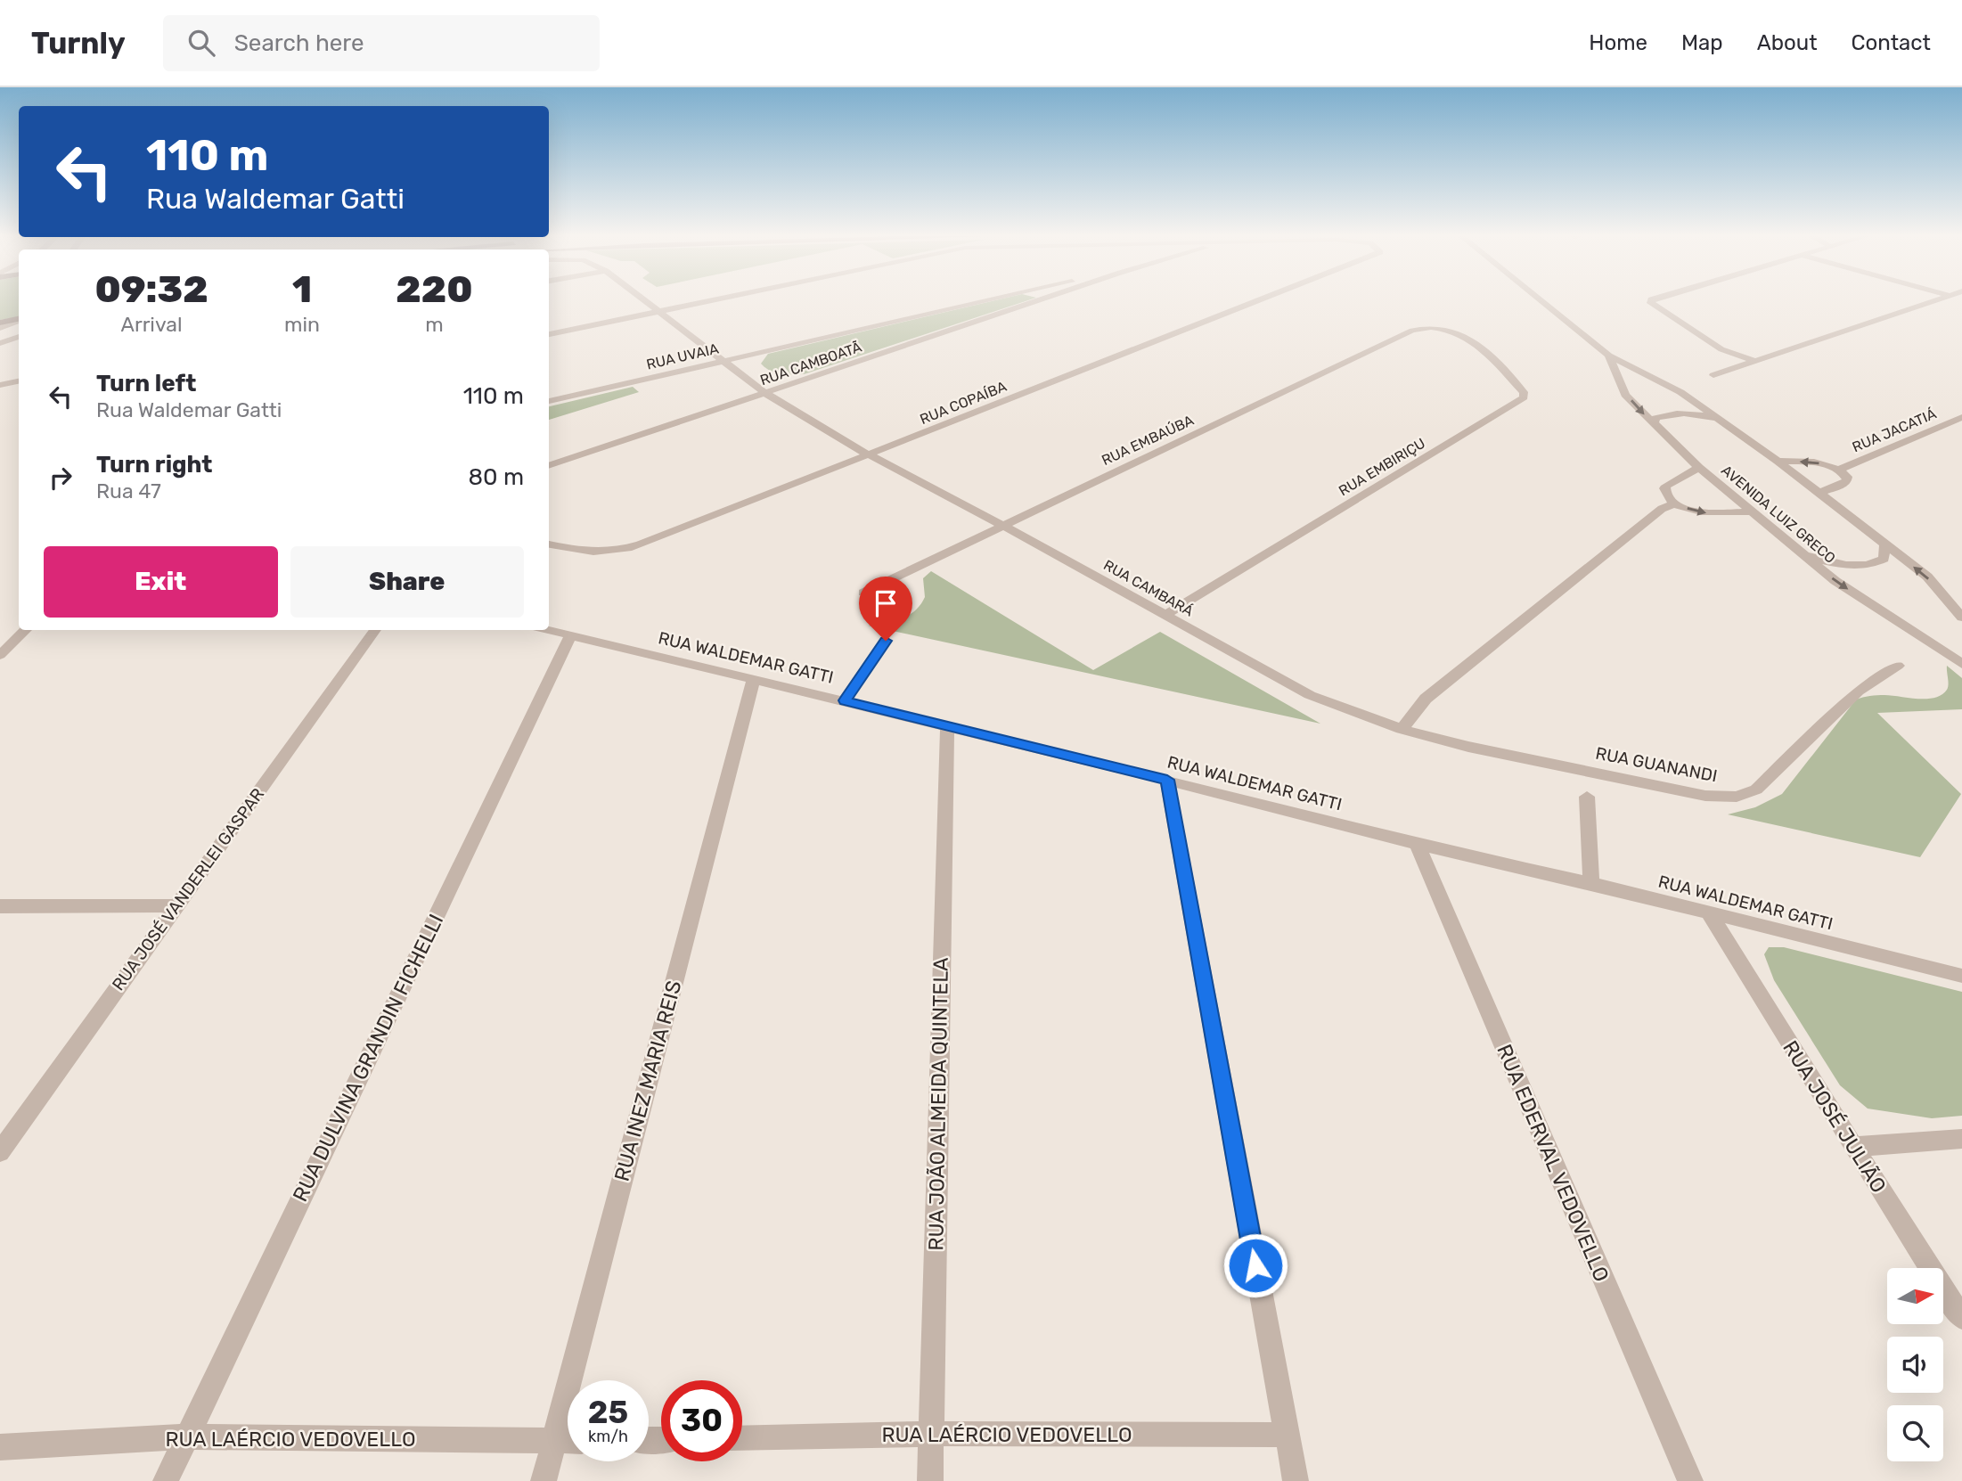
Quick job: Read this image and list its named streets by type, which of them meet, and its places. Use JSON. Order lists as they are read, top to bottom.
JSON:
{
  "streets": {
    "street": [
      "RUA UVAIA",
      "RUA CAMBOATÃ",
      "RUA COPAÍBA",
      "RUA JACATIÁ",
      "RUA EMBAÚBA",
      "RUA EMBIRIÇU",
      "AVENIDA LUIZ GRECO",
      "RUA CAMBARÁ",
      "RUA WALDEMAR GATTI",
      "RUA GUANANDI",
      "RUA JOSÉ VANDERLEI GASPAR",
      "RUA DULVINA GRANDIN FICHELLI",
      "RUA INEZ MARIA REIS",
      "RUA JOÃO ALMEIDA QUINTELA",
      "RUA JOSÉ JULIÃO",
      "RUA EDERVAL VEDOVELLO",
      "RUA LAÉRCIO VEDOVELLO"
    ]
  },
  "crossings": [
    ["RUA UVAIA", "RUA CAMBARÁ"],
    ["RUA CAMBOATÃ", "RUA CAMBARÁ"],
    ["RUA COPAÍBA", "RUA CAMBARÁ"],
    ["RUA EMBAÚBA", "RUA EMBIRIÇU"],
    ["RUA EMBAÚBA", "RUA CAMBARÁ"],
    ["RUA EMBIRIÇU", "RUA CAMBARÁ"],
    ["RUA CAMBARÁ", "RUA GUANANDI"],
    ["RUA WALDEMAR GATTI", "RUA DULVINA GRANDIN FICHELLI"],
    ["RUA WALDEMAR GATTI", "RUA INEZ MARIA REIS"],
    ["RUA WALDEMAR GATTI", "RUA JOÃO ALMEIDA QUINTELA"],
    ["RUA WALDEMAR GATTI", "RUA JOSÉ JULIÃO"],
    ["RUA WALDEMAR GATTI", "RUA EDERVAL VEDOVELLO"],
    ["RUA DULVINA GRANDIN FICHELLI", "RUA LAÉRCIO VEDOVELLO"],
    ["RUA INEZ MARIA REIS", "RUA LAÉRCIO VEDOVELLO"],
    ["RUA JOÃO ALMEIDA QUINTELA", "RUA LAÉRCIO VEDOVELLO"]
  ],
  "north": "right",
  "page": {
    "header": "Turnly",
    "search": "Search here",
    "nav": [
      "Home",
      "Map",
      "About",
      "Contact"
    ],
    "turn": ["110 m", "Rua Waldemar Gatti"],
    "eta": [
      "09:32",
      "Arrival",
      "1",
      "min",
      "220",
      "m"
    ],
    "list": [
      {
        "name": "Turn left",
        "note": "Rua Waldemar Gatti",
        "value": "110 m"
      },
      {
        "name": "Turn right",
        "note": "Rua 47",
        "value": "80 m"
      }
    ],
    "buttons": ["Exit", "Share"],
    "speed": "25 km/h",
    "limit": "30"
  }
}
